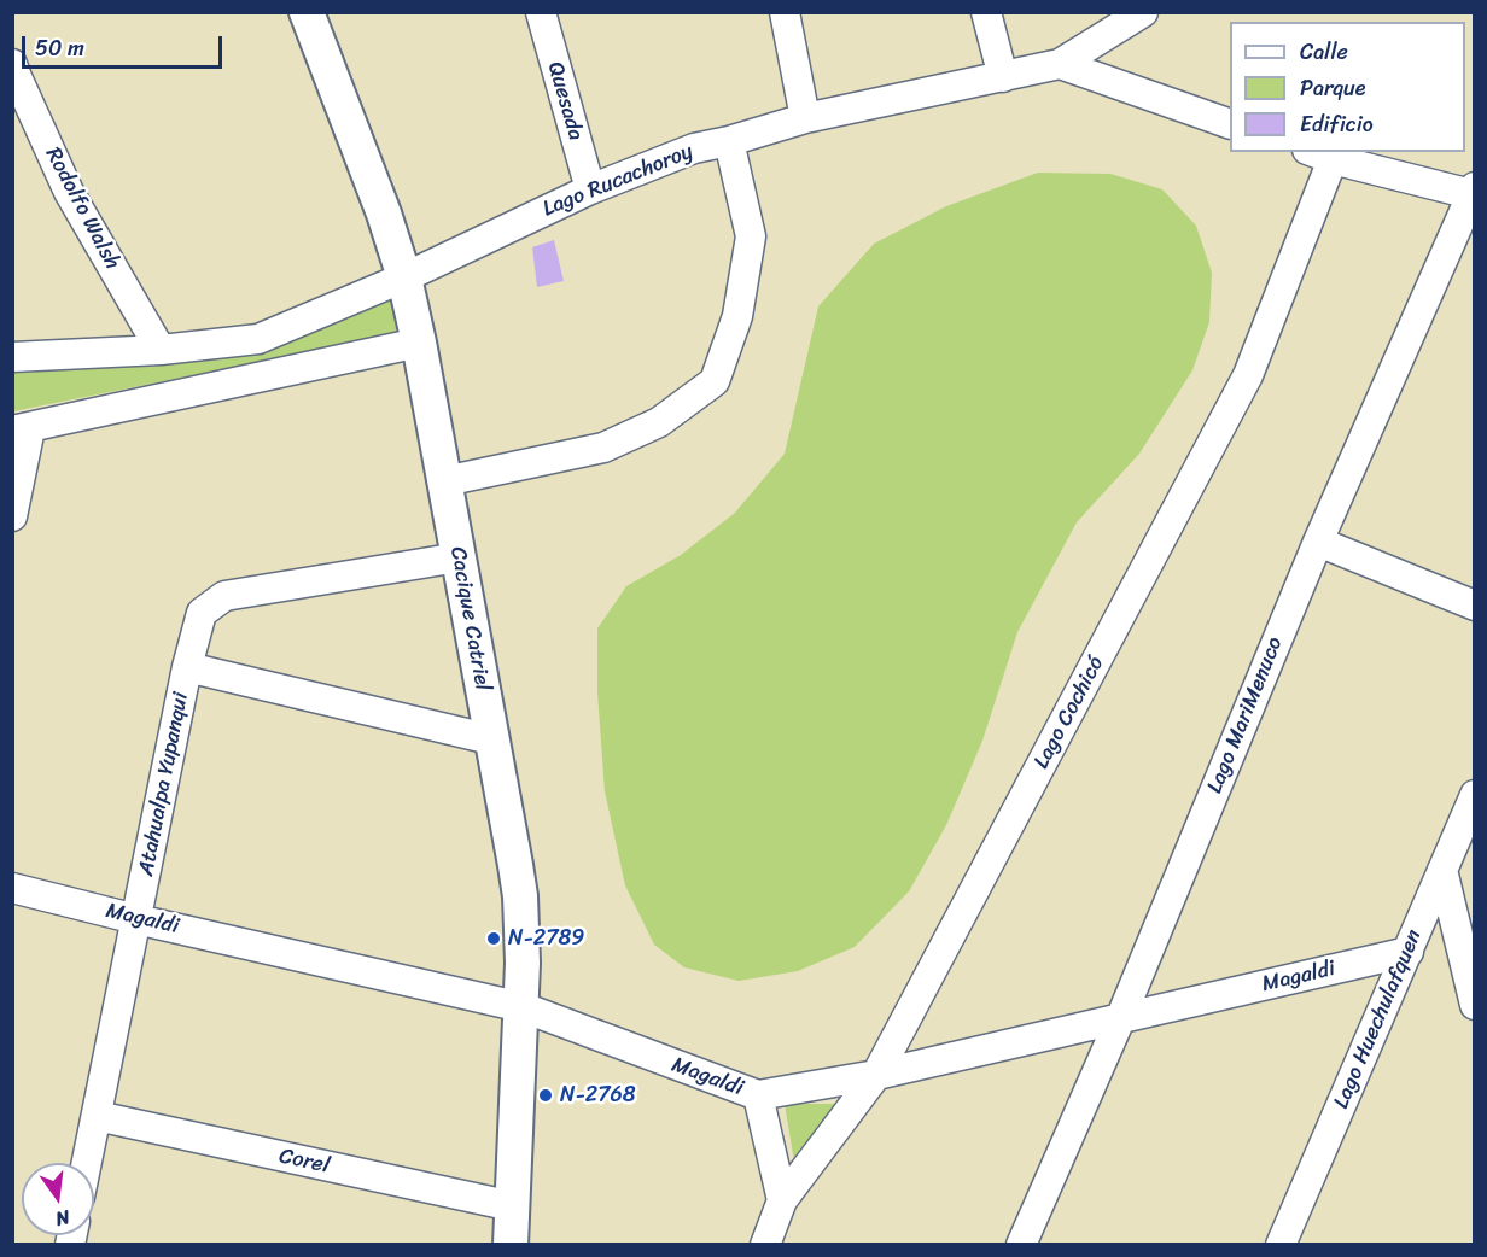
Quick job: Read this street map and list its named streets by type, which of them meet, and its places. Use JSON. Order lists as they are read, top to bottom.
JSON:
{
  "streets": {
    "street": [
      "Quesada",
      "Lago Rucachoroy",
      "Rodolfo Walsh",
      "Cacique Catriel",
      "Lago Cochicó",
      "Lago MariMenuco",
      "Atahualpa Yupanqui",
      "Magaldi",
      "Lago Huechulafquen",
      "Corel"
    ]
  },
  "crossings": [
    ["Quesada", "Lago Rucachoroy"],
    ["Lago Rucachoroy", "Rodolfo Walsh"],
    ["Lago Rucachoroy", "Cacique Catriel"],
    ["Cacique Catriel", "Atahualpa Yupanqui"],
    ["Cacique Catriel", "Magaldi"],
    ["Cacique Catriel", "Corel"],
    ["Lago Cochicó", "Magaldi"],
    ["Lago MariMenuco", "Magaldi"],
    ["Atahualpa Yupanqui", "Magaldi"],
    ["Atahualpa Yupanqui", "Corel"],
    ["Magaldi", "Lago Huechulafquen"]
  ],
  "places": ["N-2789", "N-2768"],
  "legend": ["Calle", "Parque", "Edificio"],
  "scale_bar": "50 m",
  "north": "bottom"
}
